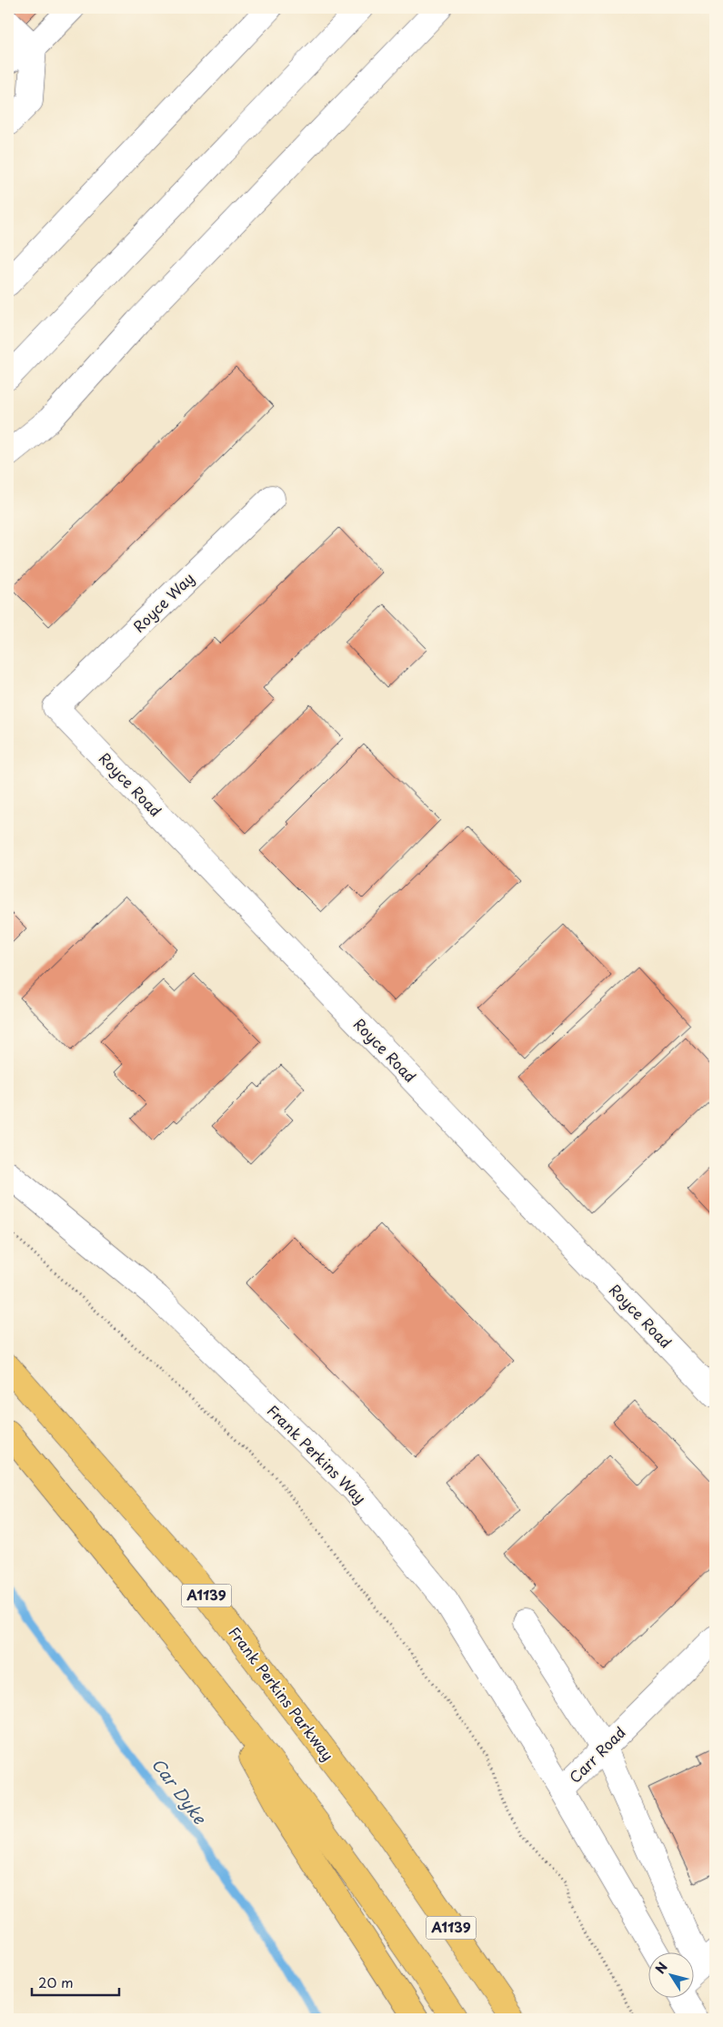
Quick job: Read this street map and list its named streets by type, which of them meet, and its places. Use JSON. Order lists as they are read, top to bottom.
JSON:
{
  "streets": {
    "highway": ["A1139", "Frank Perkins Parkway"],
    "street": [
      "Royce Way",
      "Royce Road",
      "Frank Perkins Way",
      "Carr Road"
    ]
  },
  "crossings": [
    ["Royce Way", "Royce Road"],
    ["Frank Perkins Way", "Carr Road"]
  ],
  "water": ["Car Dyke"],
  "scale_bar": "20 m",
  "north": "top left"
}
